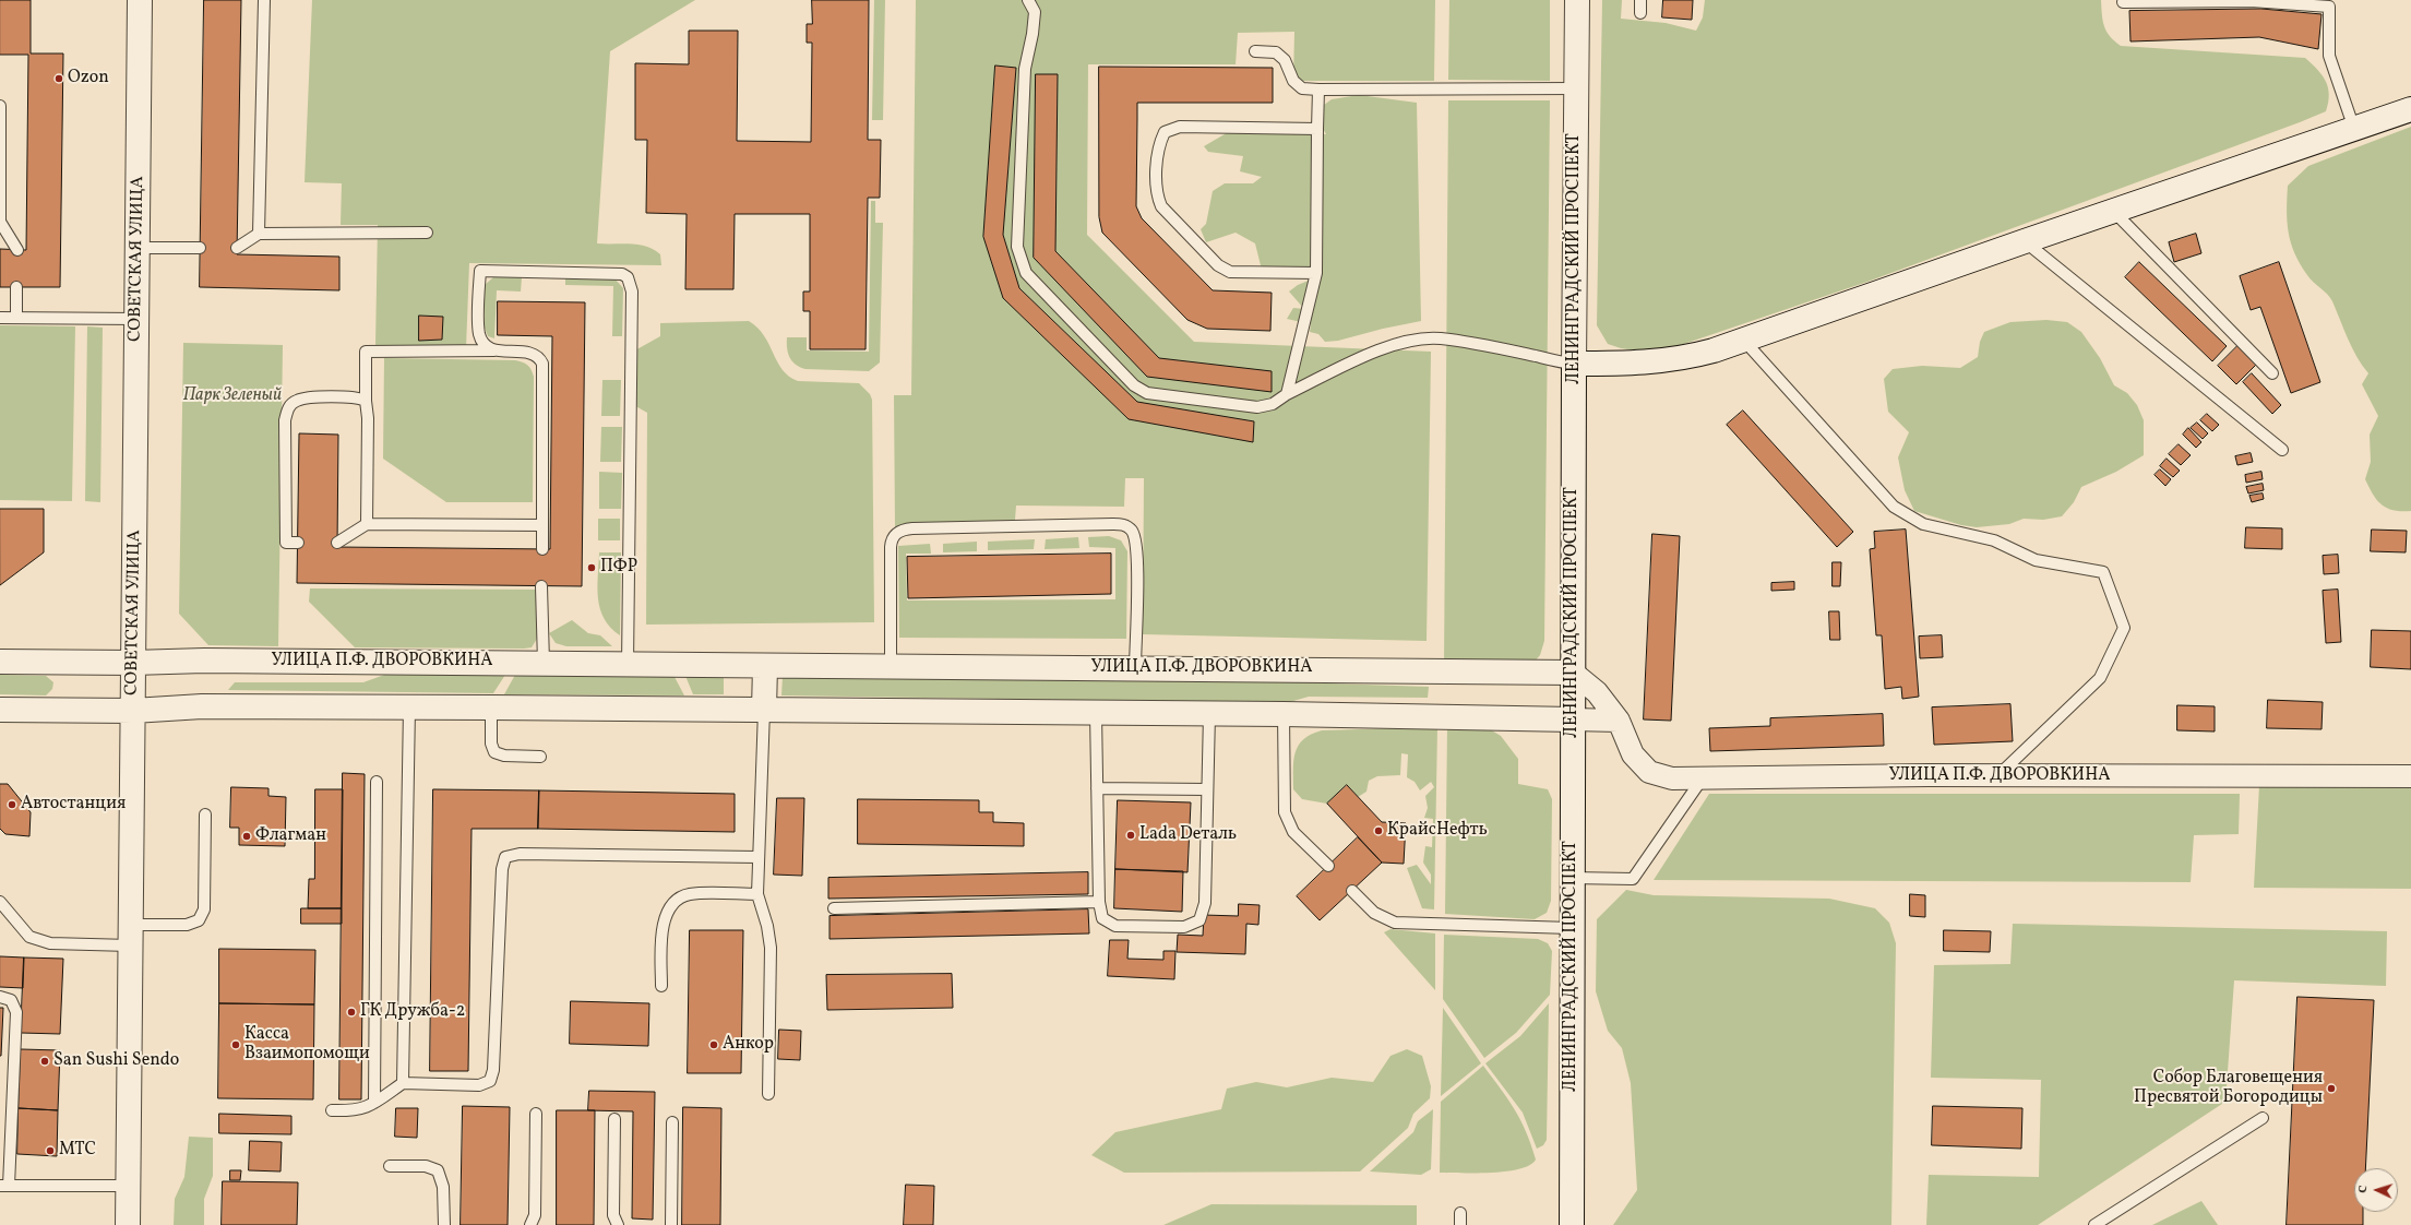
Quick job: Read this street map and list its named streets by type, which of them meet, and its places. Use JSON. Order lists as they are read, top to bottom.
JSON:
{
  "streets": {
    "street": ["СОВЕТСКАЯ УЛИЦА", "ЛЕНИНГРАДСКИЙ ПРОСПЕКТ", "УЛИЦА П.Ф. ДВОРОВКИНА"]
  },
  "crossings": [
    ["СОВЕТСКАЯ УЛИЦА", "УЛИЦА П.Ф. ДВОРОВКИНА"],
    ["ЛЕНИНГРАДСКИЙ ПРОСПЕКТ", "УЛИЦА П.Ф. ДВОРОВКИНА"]
  ],
  "parks": ["Парк Зеленый"],
  "places": [
    "Ozon",
    "ПФР",
    "Автостанция",
    "КрайсНефть",
    "Lada Dеталь",
    "Флагман",
    "ГК Дружба-2",
    "Касса Взаимопомощи",
    "Анкор",
    "San Sushi Sendo",
    "Собор Благовещения Пресвятой Богородицы",
    "МТС"
  ],
  "north": "left"
}
